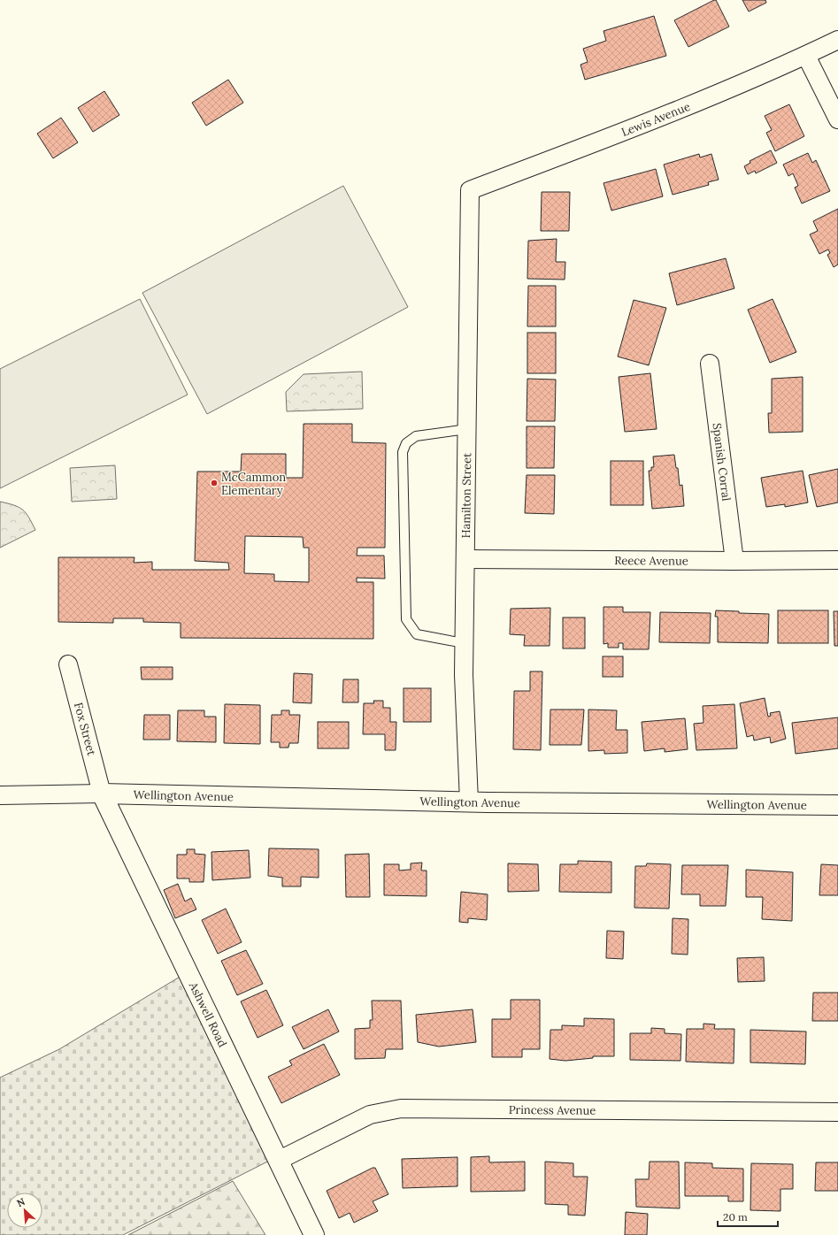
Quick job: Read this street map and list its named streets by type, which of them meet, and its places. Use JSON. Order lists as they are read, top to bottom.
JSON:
{
  "streets": {
    "street": [
      "Lewis Avenue",
      "Spanish Corral",
      "Hamilton Street",
      "Reece Avenue",
      "Fox Street",
      "Wellington Avenue",
      "Ashwell Road",
      "Princess Avenue"
    ]
  },
  "crossings": [
    ["Lewis Avenue", "Hamilton Street"],
    ["Spanish Corral", "Reece Avenue"],
    ["Hamilton Street", "Reece Avenue"],
    ["Hamilton Street", "Wellington Avenue"],
    ["Fox Street", "Wellington Avenue"],
    ["Fox Street", "Ashwell Road"],
    ["Wellington Avenue", "Ashwell Road"],
    ["Ashwell Road", "Princess Avenue"]
  ],
  "places": ["McCammon Elementary"],
  "scale_bar": "20 m",
  "north": "top left"
}
